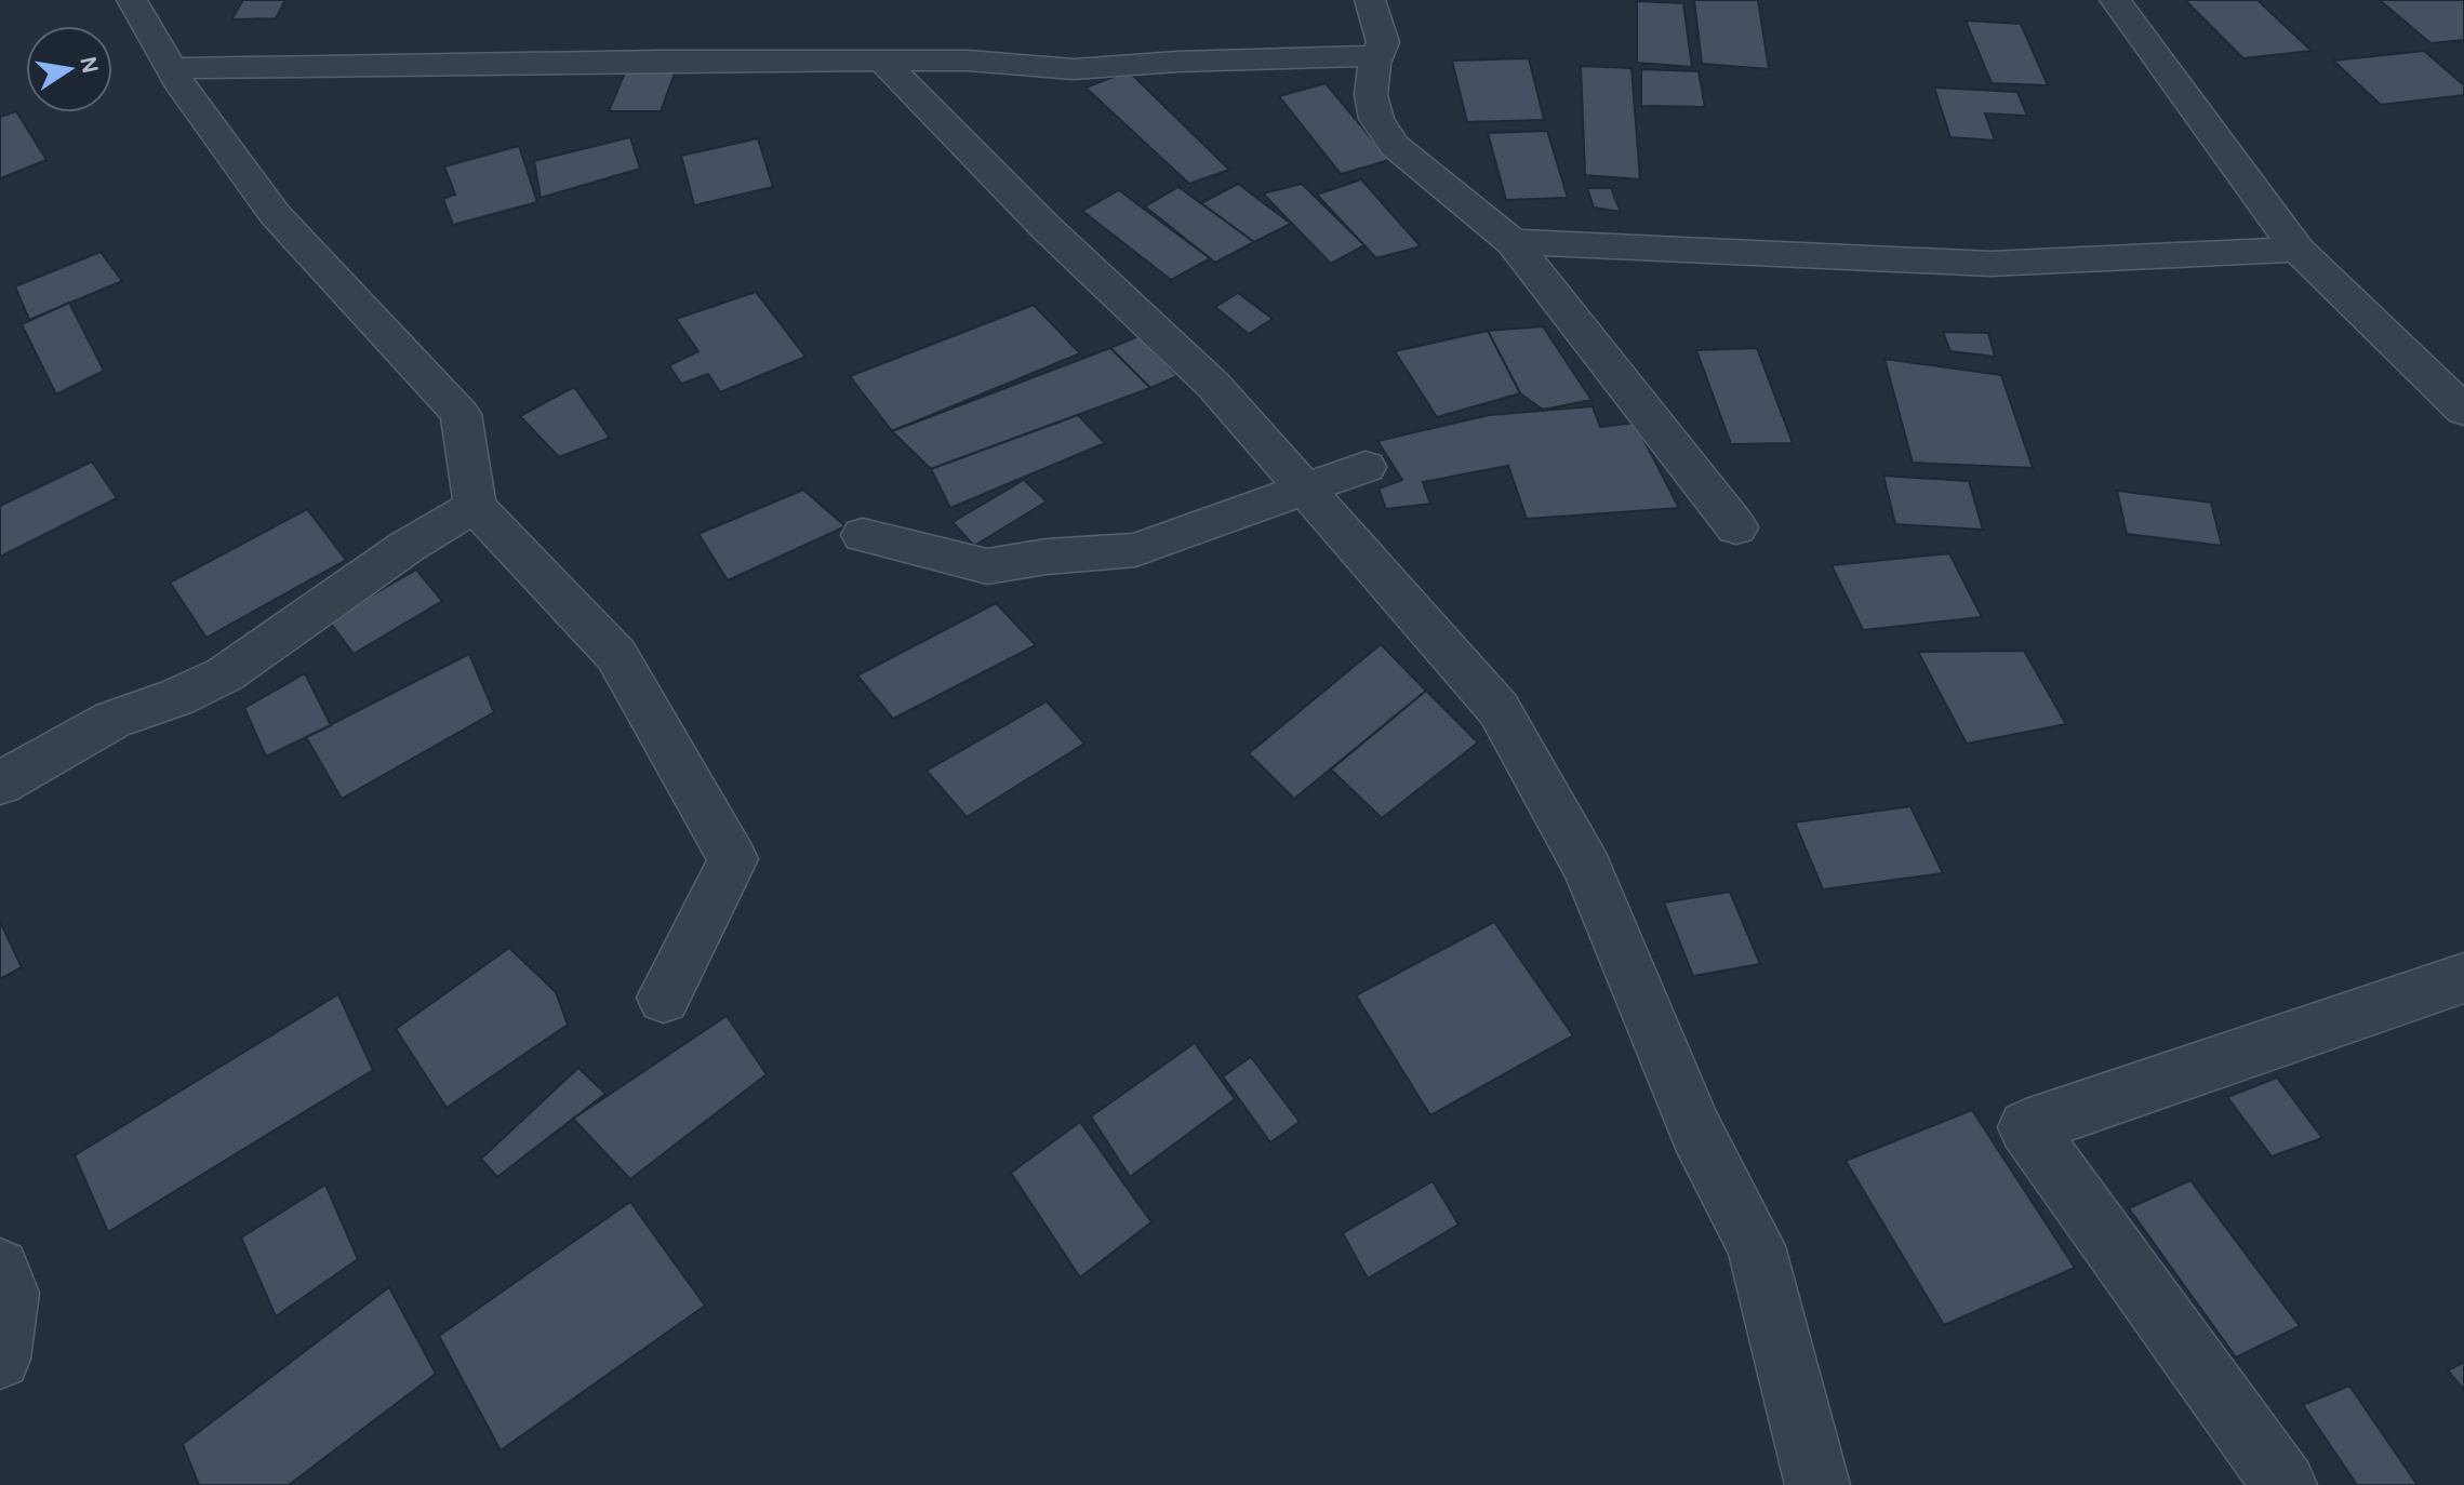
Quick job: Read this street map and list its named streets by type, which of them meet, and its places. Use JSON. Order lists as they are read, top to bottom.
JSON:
{
  "north": "right"
}
